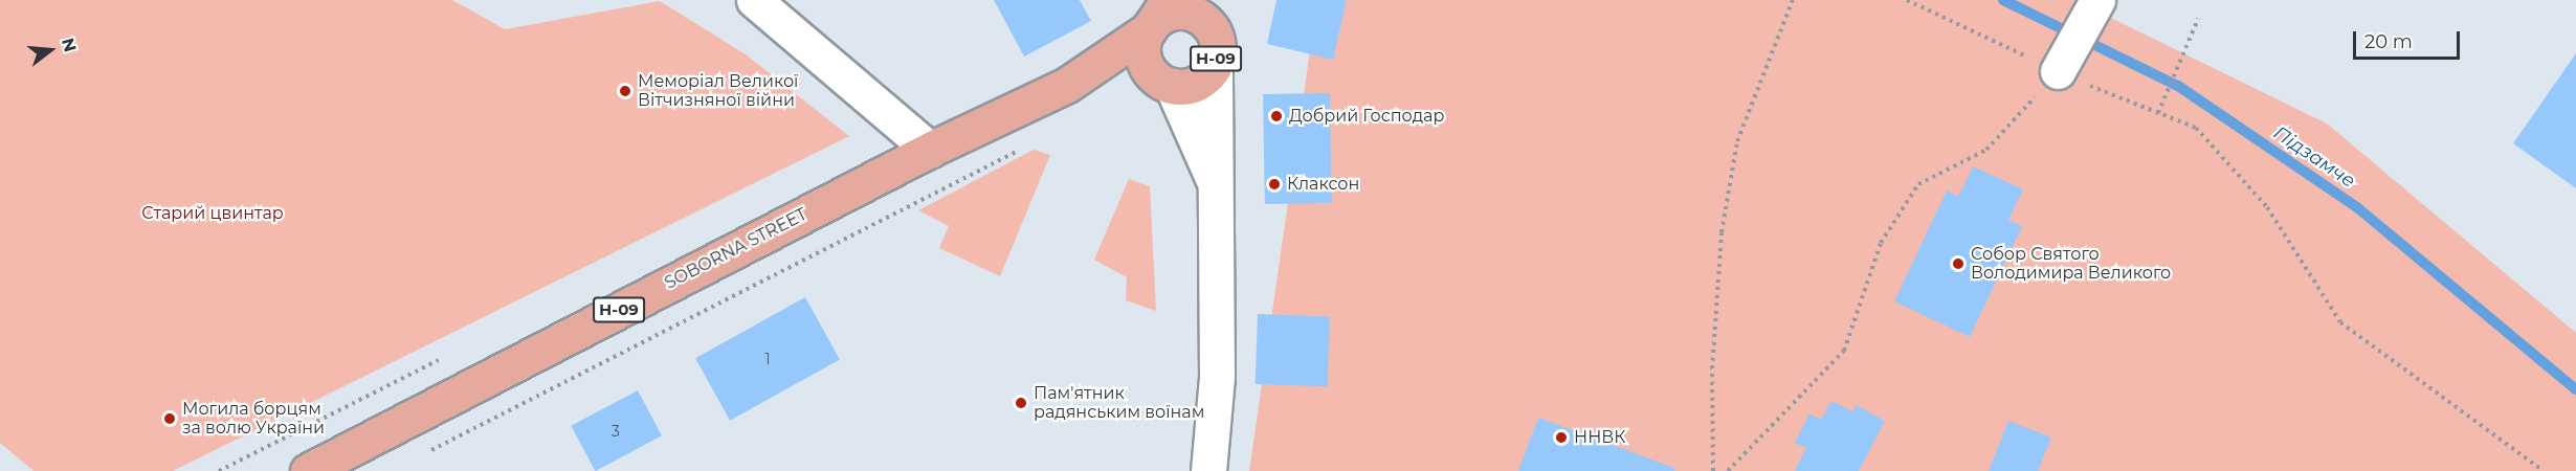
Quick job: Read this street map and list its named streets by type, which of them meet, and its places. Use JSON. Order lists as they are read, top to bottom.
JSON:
{
  "streets": {
    "main road": ["Н-09", "SOBORNA STREET"]
  },
  "crossings": [
    ["Н-09", "SOBORNA STREET"]
  ],
  "water": ["Підзамче"],
  "parks": ["Старий цвинтар"],
  "places": [
    "Меморіал Великої Вітчизняної війни",
    "Добрий Господар",
    "Клаксон",
    "Собор Святого Володимира Великого",
    "Пам'ятник радянським воїнам",
    "Могила борцям за волю України",
    "ННВК"
  ],
  "house_numbers": ["1", "3"],
  "scale_bar": "20 m",
  "north": "right"
}
